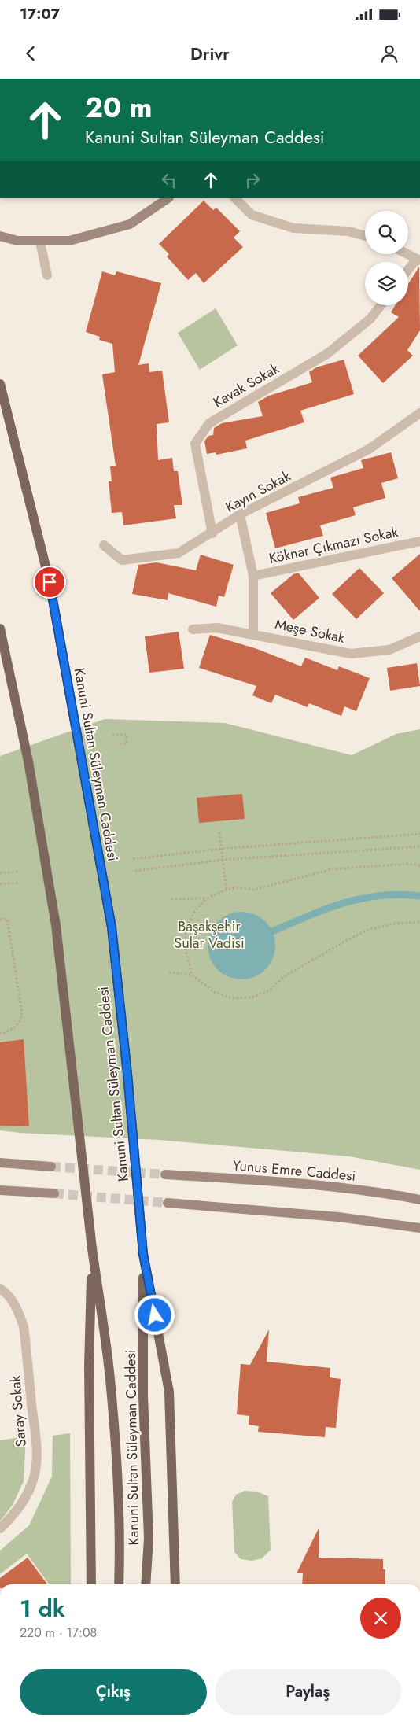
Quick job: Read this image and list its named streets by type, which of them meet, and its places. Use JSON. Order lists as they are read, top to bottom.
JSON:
{
  "streets": {
    "main road": ["Kanuni Sultan Süleyman Caddesi"],
    "street": [
      "Kavak Sokak",
      "Kayın Sokak",
      "Köknar Çıkmazı Sokak",
      "Meşe Sokak",
      "Yunus Emre Caddesi",
      "Saray Sokak"
    ]
  },
  "crossings": [
    ["Kavak Sokak", "Kayın Sokak"]
  ],
  "parks": ["Başakşehir Sular Vadisi"],
  "page": {
    "status": "17:07",
    "header": "Drivr",
    "turn": ["20 m", "Kanuni Sultan Süleyman Caddesi"],
    "heading": ["1 dk", "220 m · 17:08"],
    "buttons": ["Çıkış", "Paylaş"]
  }
}
